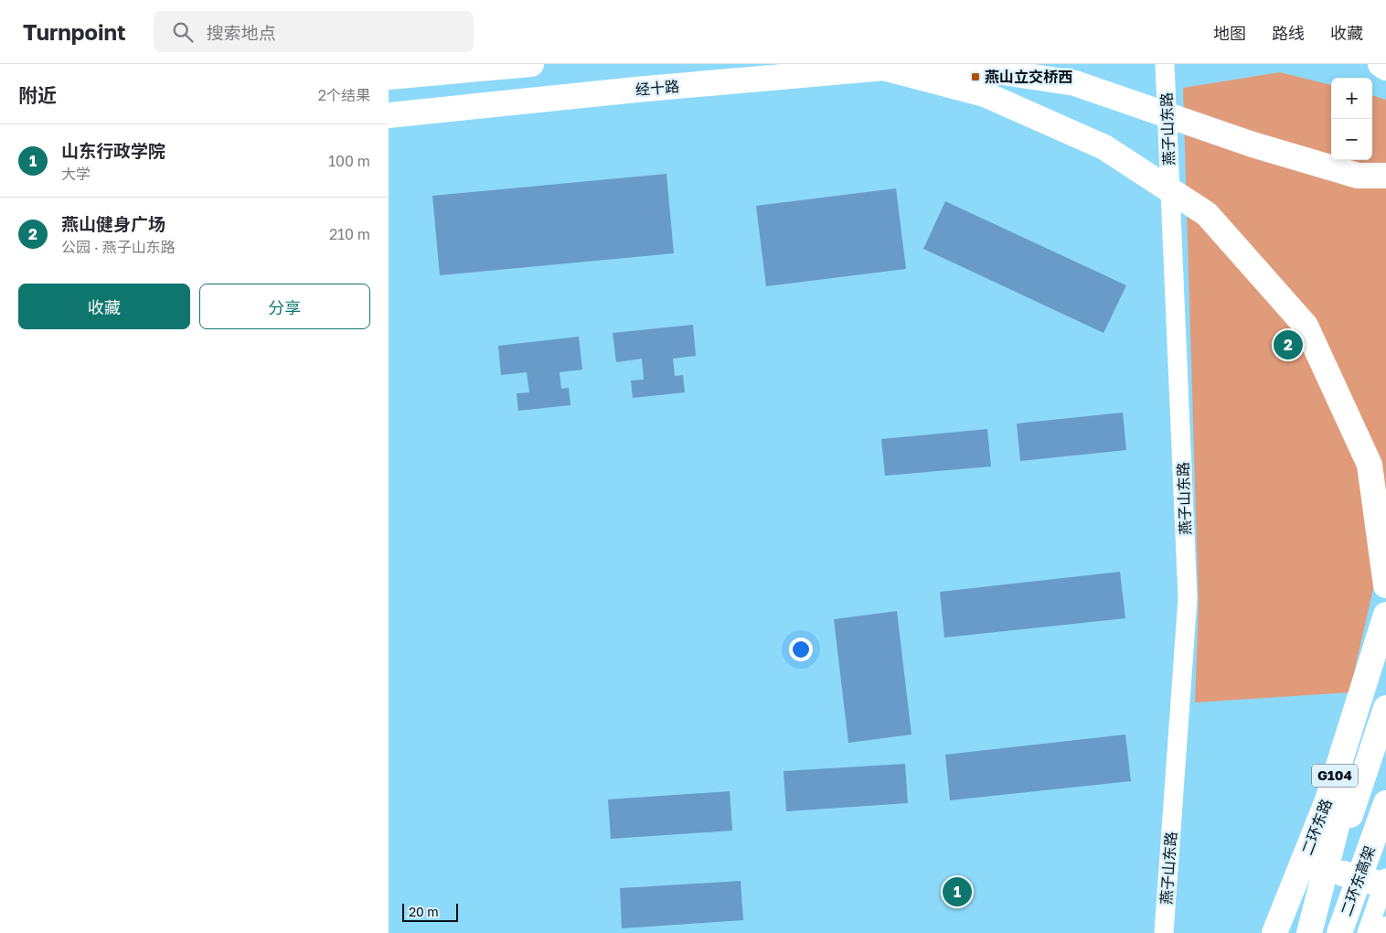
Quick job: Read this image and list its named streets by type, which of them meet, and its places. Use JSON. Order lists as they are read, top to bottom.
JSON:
{
  "streets": {
    "main road": [
      "经十路",
      "G104",
      "二环东路",
      "二环东高架"
    ],
    "street": ["燕子山东路"]
  },
  "places": {
    "transit": ["燕山立交桥西"]
  },
  "scale_bar": "20 m",
  "page": {
    "header": "Turnpoint",
    "search": "搜索地点",
    "nav": ["地图", "路线", "收藏"],
    "heading": ["附近", "2个结果"],
    "map_buttons": ["+", "−"],
    "list": [
      {
        "mark": "1",
        "name": "山东行政学院",
        "note": "大学",
        "value": "100 m"
      },
      {
        "mark": "2",
        "name": "燕山健身广场",
        "note": "公园 · 燕子山东路",
        "value": "210 m"
      }
    ],
    "buttons": ["收藏", "分享"],
    "pins": ["2", "1"],
    "scale": "20 m"
  }
}
